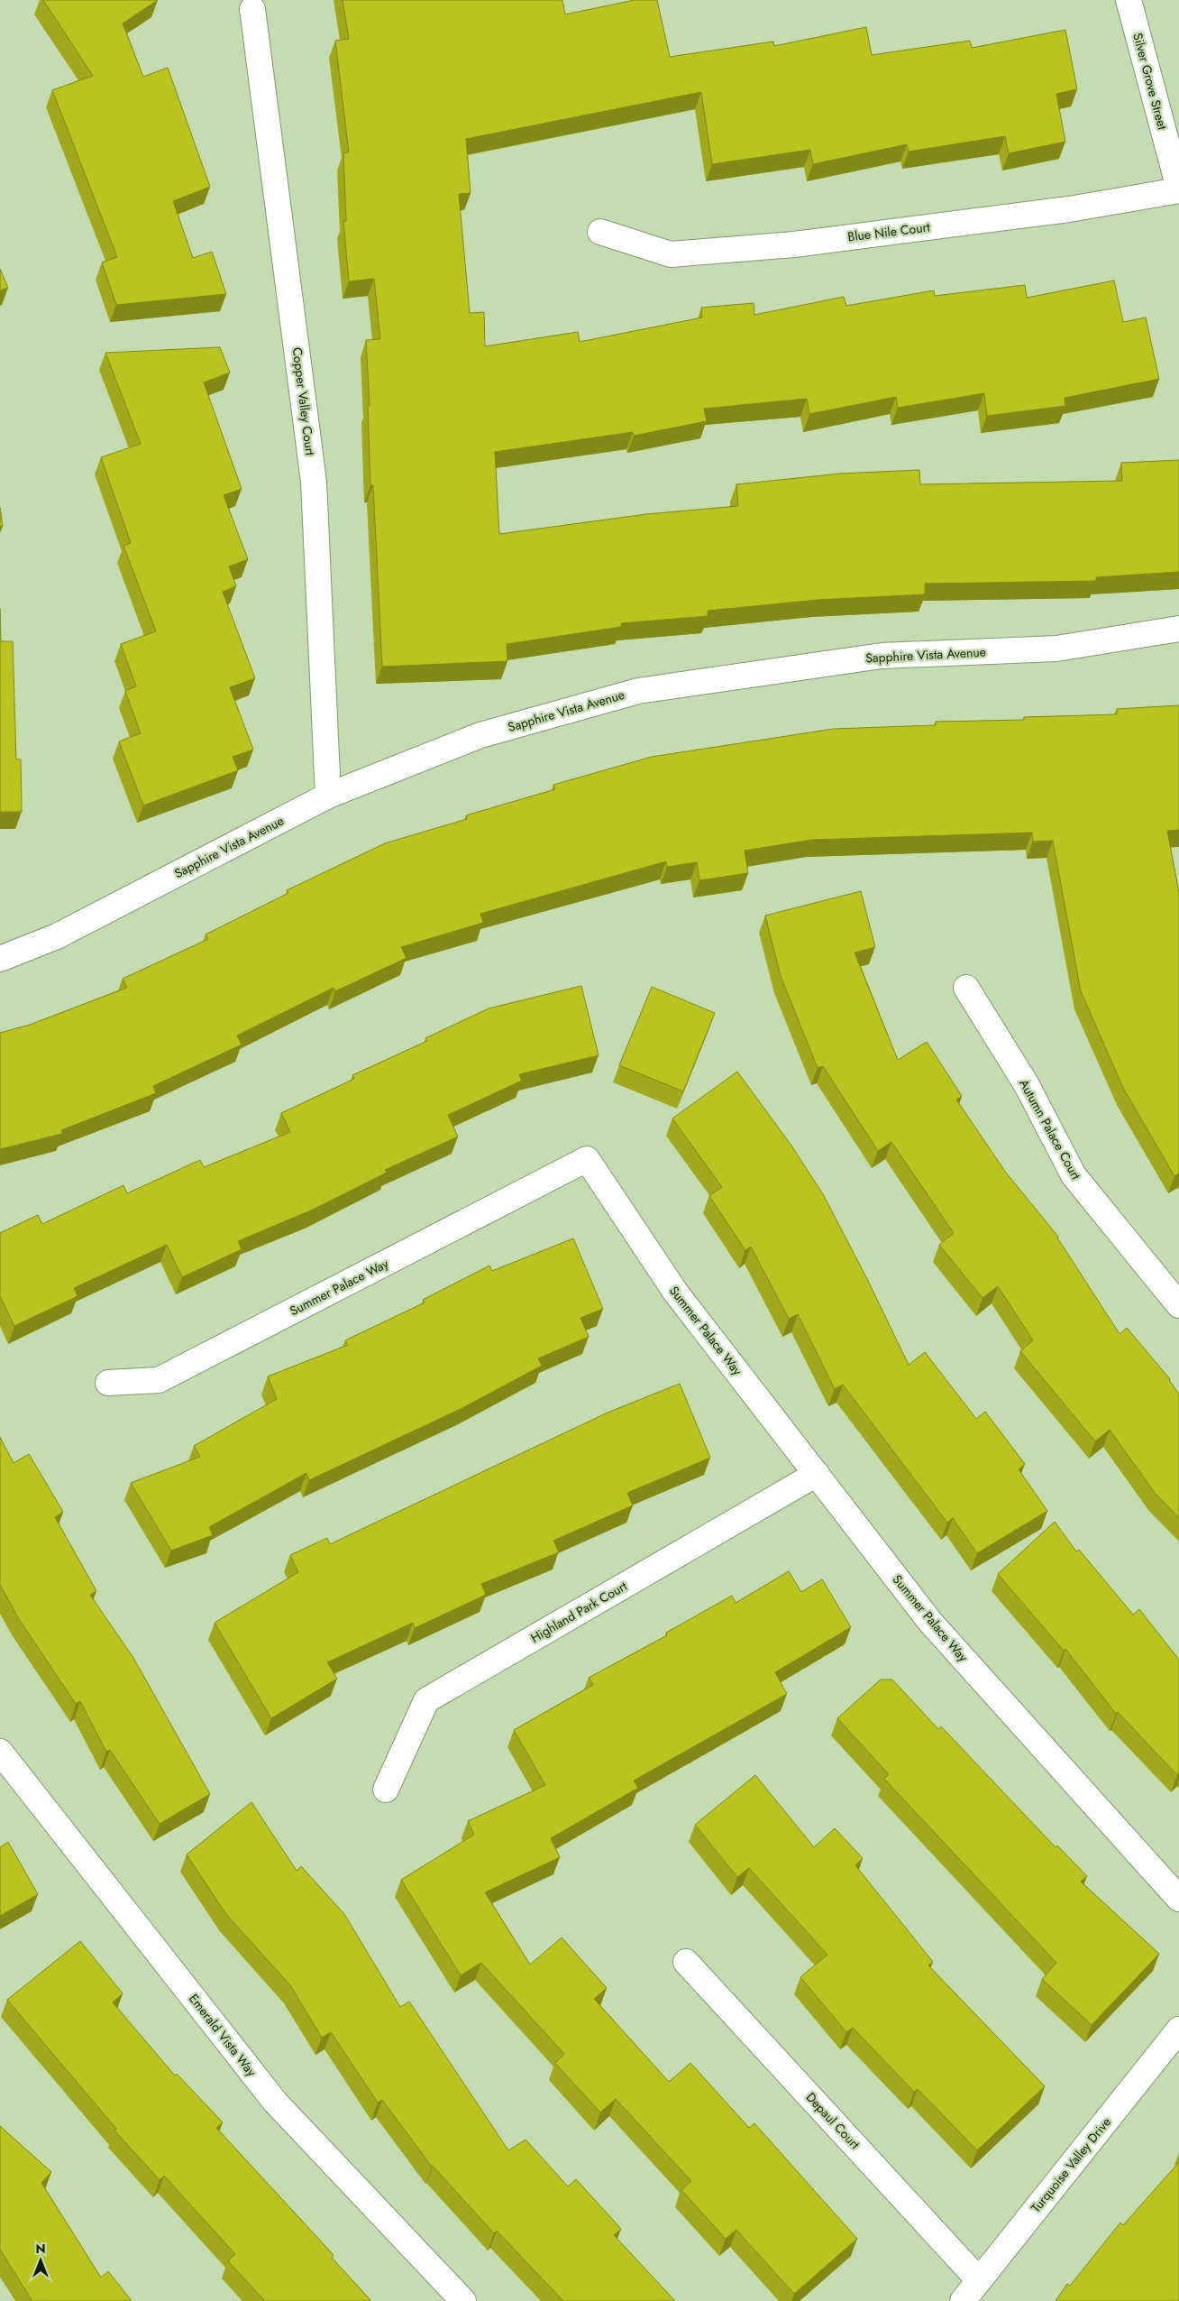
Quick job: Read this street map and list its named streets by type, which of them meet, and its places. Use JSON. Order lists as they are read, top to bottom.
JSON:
{
  "streets": {
    "street": [
      "Silver Grove Street",
      "Blue Nile Court",
      "Copper Valley Court",
      "Sapphire Vista Avenue",
      "Autumn Palace Court",
      "Summer Palace Way",
      "Highland Park Court",
      "Emerald Vista Way",
      "Depaul Court",
      "Turquoise Valley Drive"
    ]
  },
  "crossings": [
    ["Silver Grove Street", "Blue Nile Court"],
    ["Copper Valley Court", "Sapphire Vista Avenue"],
    ["Summer Palace Way", "Highland Park Court"],
    ["Depaul Court", "Turquoise Valley Drive"]
  ],
  "north": "top"
}
